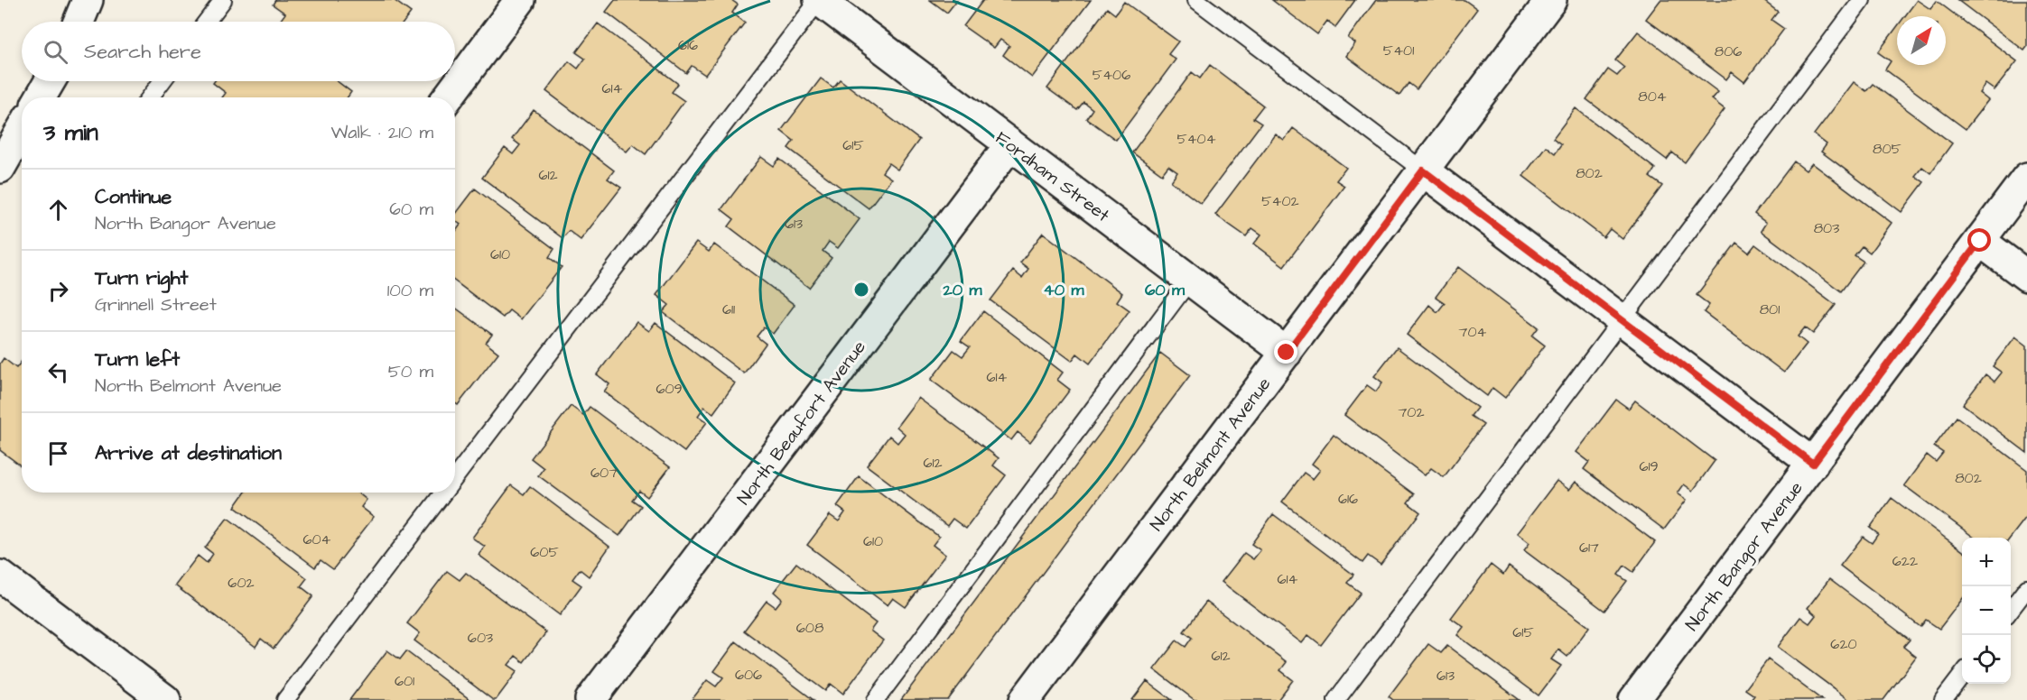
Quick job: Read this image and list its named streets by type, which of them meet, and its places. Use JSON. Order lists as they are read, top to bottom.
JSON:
{
  "streets": {
    "street": [
      "Fordham Street",
      "North Beaufort Avenue",
      "North Belmont Avenue",
      "North Bangor Avenue"
    ]
  },
  "crossings": [
    ["Fordham Street", "North Beaufort Avenue"],
    ["Fordham Street", "North Belmont Avenue"]
  ],
  "house_numbers": [
    "616",
    "5401",
    "806",
    "5406",
    "614",
    "804",
    "5404",
    "615",
    "805",
    "802",
    "612",
    "5402",
    "613",
    "803",
    "610",
    "611",
    "801",
    "704",
    "614",
    "609",
    "702",
    "612",
    "619",
    "607",
    "802",
    "616",
    "604",
    "610",
    "617",
    "605",
    "622",
    "614",
    "602",
    "608",
    "615",
    "603",
    "620",
    "612",
    "606",
    "613",
    "601"
  ],
  "north": "top right",
  "page": {
    "search": "Search here",
    "heading": ["3 min", "Walk · 210 m"],
    "list": [
      ["Continue", "North Bangor Avenue", "60 m"],
      ["Turn right", "Grinnell Street", "100 m"],
      ["Turn left", "North Belmont Avenue", "50 m"],
      "Arrive at destination"
    ],
    "map_buttons": ["+", "−"]
  },
  "rings": ["20 m", "40 m", "60 m"]
}
